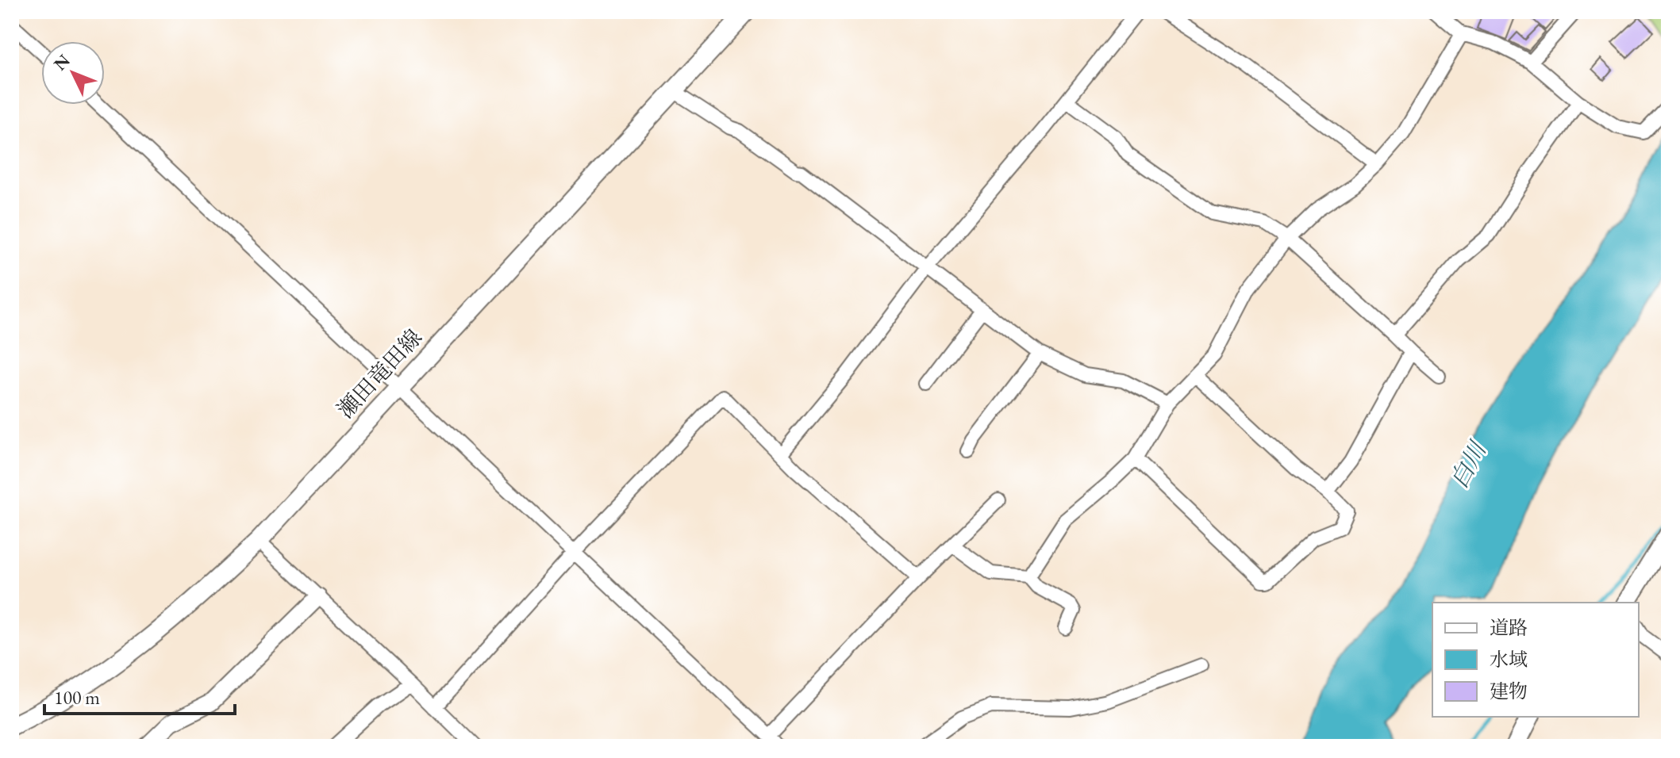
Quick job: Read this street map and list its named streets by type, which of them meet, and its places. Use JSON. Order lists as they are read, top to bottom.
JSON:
{
  "streets": {
    "main road": ["瀬田竜田線"]
  },
  "water": ["白川"],
  "legend": ["道路", "水域", "建物"],
  "scale_bar": "100 m",
  "north": "top left"
}
